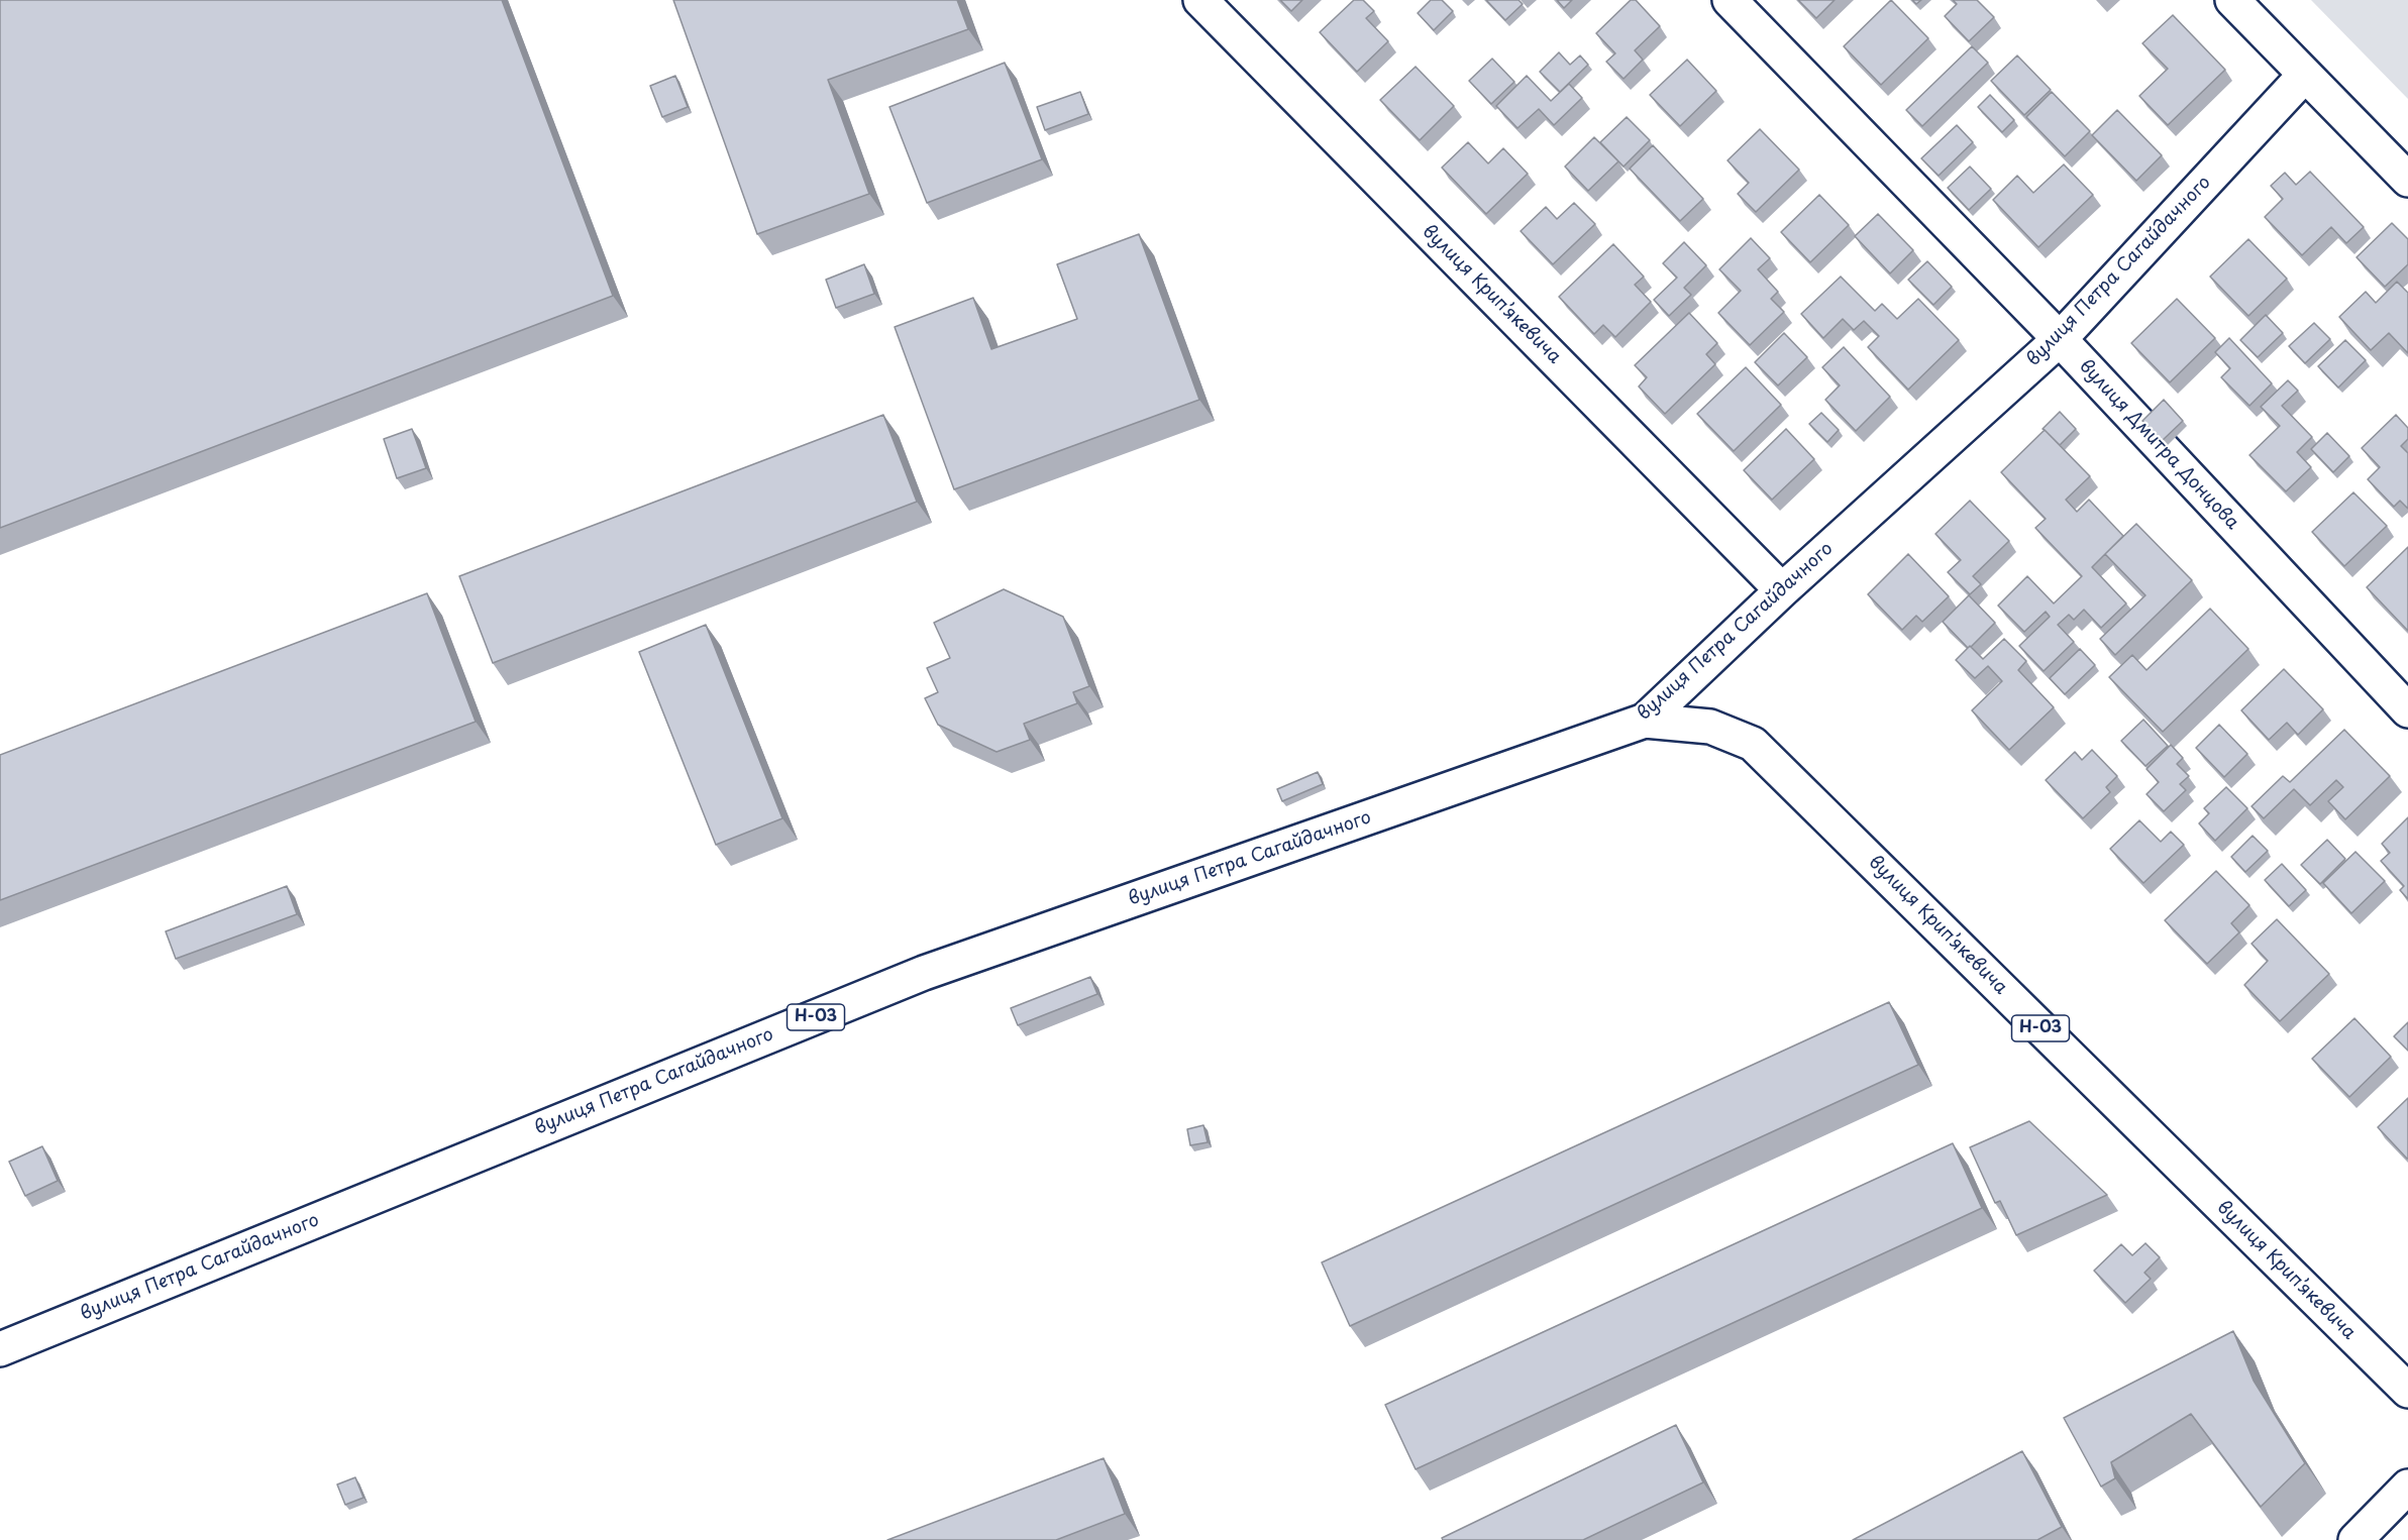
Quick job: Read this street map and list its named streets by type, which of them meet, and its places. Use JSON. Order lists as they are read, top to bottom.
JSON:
{
  "streets": {
    "street": [
      "вулиця Петра Сагайдачного",
      "вулиця Крипʼякевича",
      "вулиця Дмитра Донцова",
      "Н-03"
    ]
  },
  "crossings": [
    ["вулиця Петра Сагайдачного", "вулиця Крипʼякевича"],
    ["вулиця Петра Сагайдачного", "вулиця Дмитра Донцова"]
  ]
}
